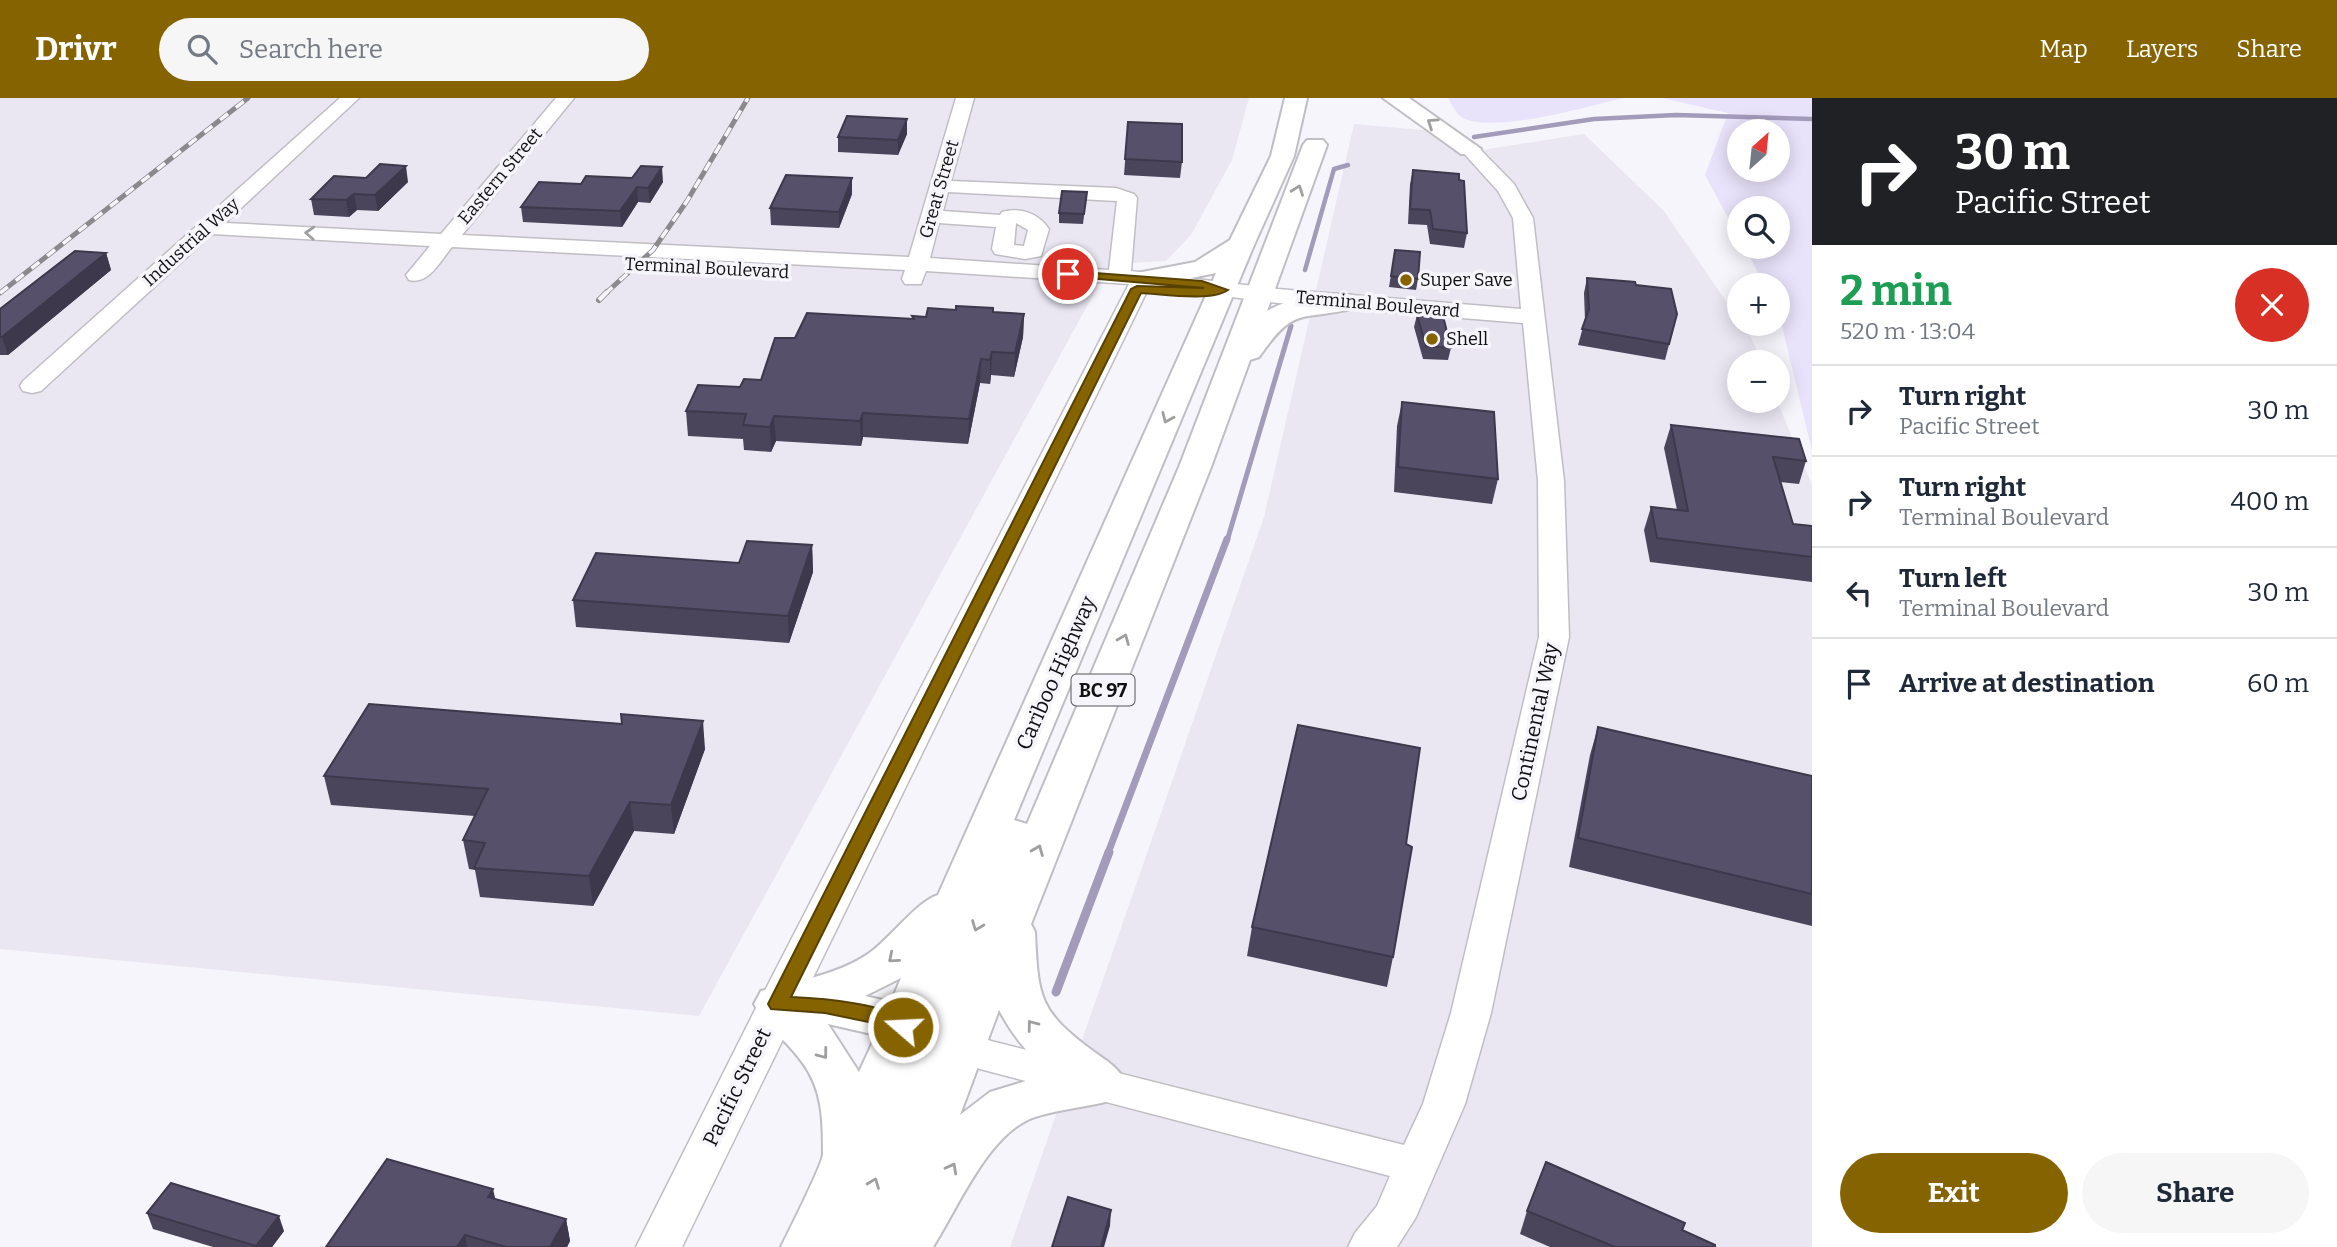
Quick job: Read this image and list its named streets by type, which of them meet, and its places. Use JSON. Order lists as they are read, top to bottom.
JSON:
{
  "streets": {
    "highway": ["Cariboo Highway", "BC 97"],
    "street": [
      "Eastern Street",
      "Great Street",
      "Industrial Way",
      "Terminal Boulevard",
      "Continental Way",
      "Pacific Street"
    ]
  },
  "crossings": [
    ["Eastern Street", "Terminal Boulevard"],
    ["Great Street", "Terminal Boulevard"],
    ["Industrial Way", "Terminal Boulevard"],
    ["Terminal Boulevard", "Cariboo Highway"],
    ["Terminal Boulevard", "BC 97"],
    ["Terminal Boulevard", "Continental Way"],
    ["Terminal Boulevard", "Pacific Street"]
  ],
  "places": ["Super Save", "Shell"],
  "north": "top right",
  "page": {
    "header": "Drivr",
    "search": "Search here",
    "nav": ["Map", "Layers", "Share"],
    "turn": ["30 m", "Pacific Street"],
    "map_buttons": ["+", "−"],
    "heading": ["2 min", "520 m · 13:04"],
    "list": [
      {
        "name": "Turn right",
        "note": "Pacific Street",
        "value": "30 m"
      },
      {
        "name": "Turn right",
        "note": "Terminal Boulevard",
        "value": "400 m"
      },
      {
        "name": "Turn left",
        "note": "Terminal Boulevard",
        "value": "30 m"
      },
      {
        "name": "Arrive at destination",
        "value": "60 m"
      }
    ],
    "buttons": ["Exit", "Share"]
  }
}
